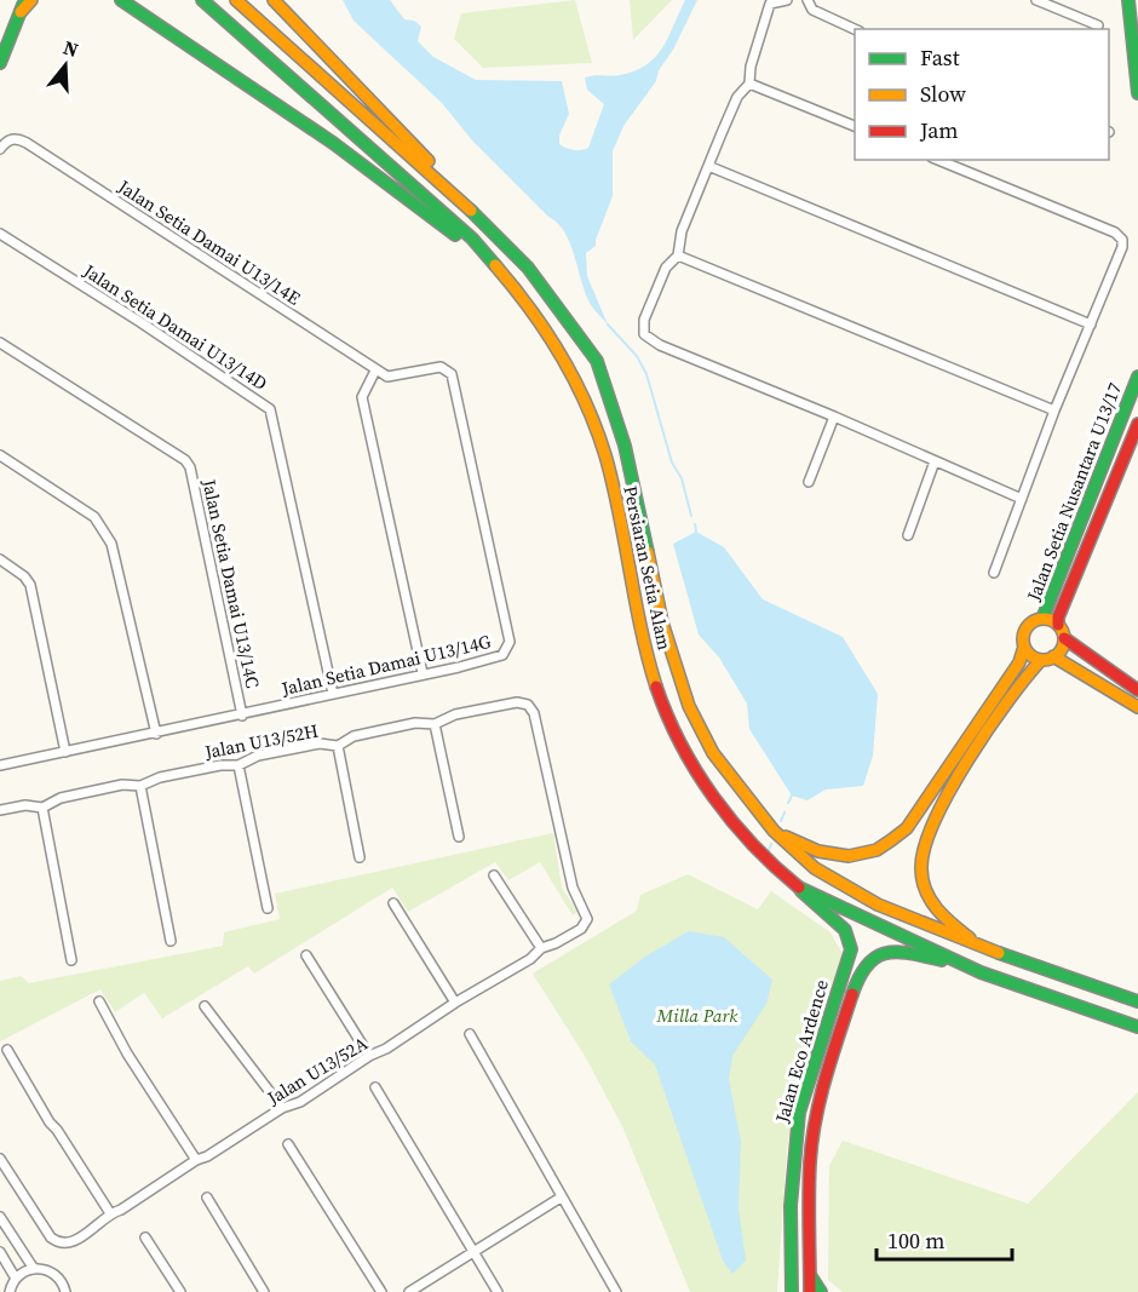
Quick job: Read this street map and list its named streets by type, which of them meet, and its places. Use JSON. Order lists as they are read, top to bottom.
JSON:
{
  "streets": {
    "main road": ["Jalan Setia Nusantara U13/17", "Persiaran Setia Alam", "Jalan Eco Ardence"],
    "street": [
      "Jalan Setia Damai U13/14E",
      "Jalan Setia Damai U13/14D",
      "Jalan Setia Damai U13/14C",
      "Jalan Setia Damai U13/14G",
      "Jalan U13/52H",
      "Jalan U13/52A"
    ]
  },
  "crossings": [
    ["Jalan Setia Damai U13/14E", "Jalan Setia Damai U13/14G"],
    ["Jalan Setia Damai U13/14D", "Jalan Setia Damai U13/14G"],
    ["Persiaran Setia Alam", "Jalan Eco Ardence"],
    ["Jalan Setia Damai U13/14C", "Jalan Setia Damai U13/14G"],
    ["Jalan U13/52H", "Jalan U13/52A"]
  ],
  "parks": ["Milla Park"],
  "legend": ["Fast", "Slow", "Jam"],
  "scale_bar": "100 m",
  "north": "top"
}
